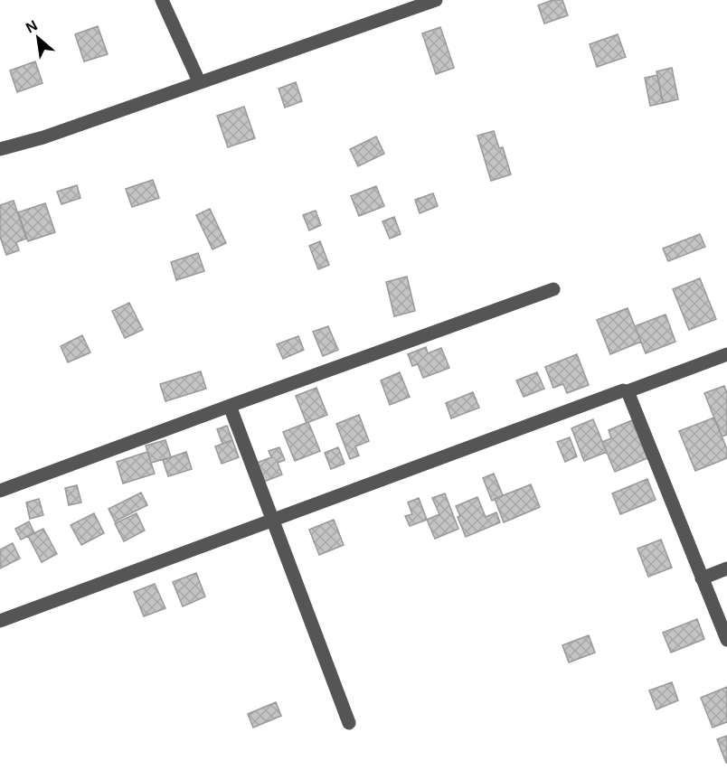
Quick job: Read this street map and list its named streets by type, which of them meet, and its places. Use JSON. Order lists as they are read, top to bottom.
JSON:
{
  "north": "top left"
}
